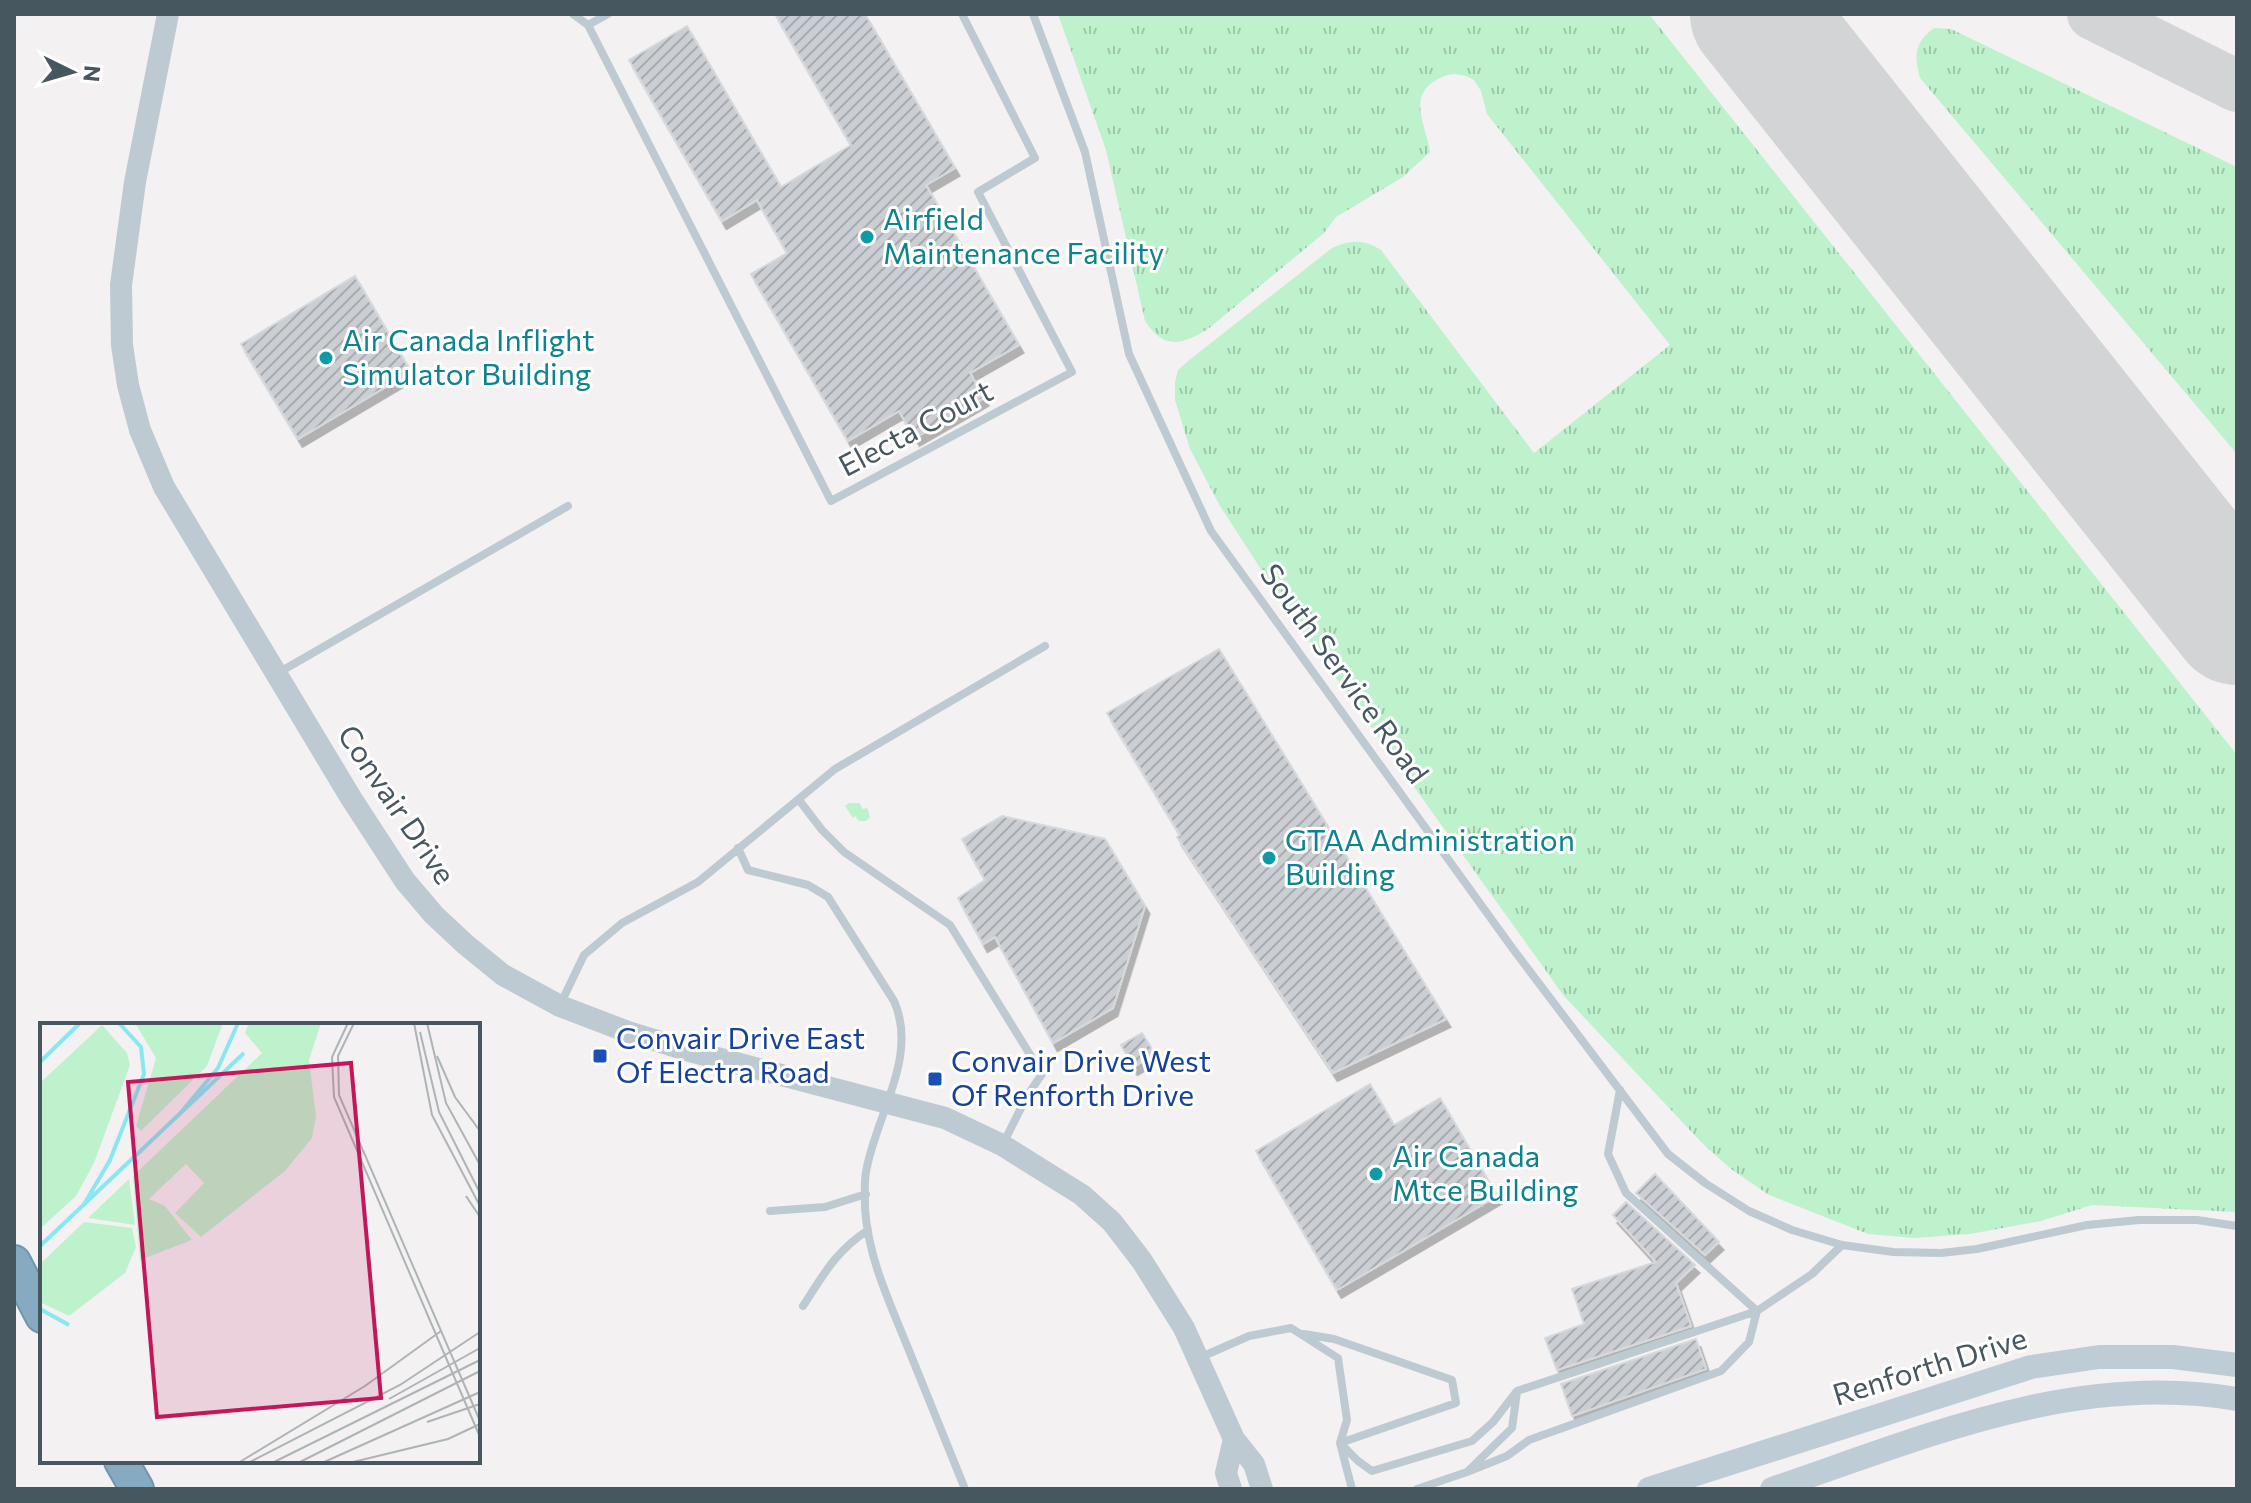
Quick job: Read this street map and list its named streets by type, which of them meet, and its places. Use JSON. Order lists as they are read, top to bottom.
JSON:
{
  "streets": {
    "main road": ["Renforth Drive"],
    "street": ["Convair Drive"],
    "lane": ["Electa Court", "South Service Road"]
  },
  "places": {
    "other": [
      "Airfield Maintenance Facility",
      "Air Canada Inflight Simulator Building",
      "GTAA Administration Building",
      "Air Canada Mtce Building"
    ],
    "transit": ["Convair Drive East Of Electra Road", "Convair Drive West Of Renforth Drive"]
  },
  "north": "right"
}
